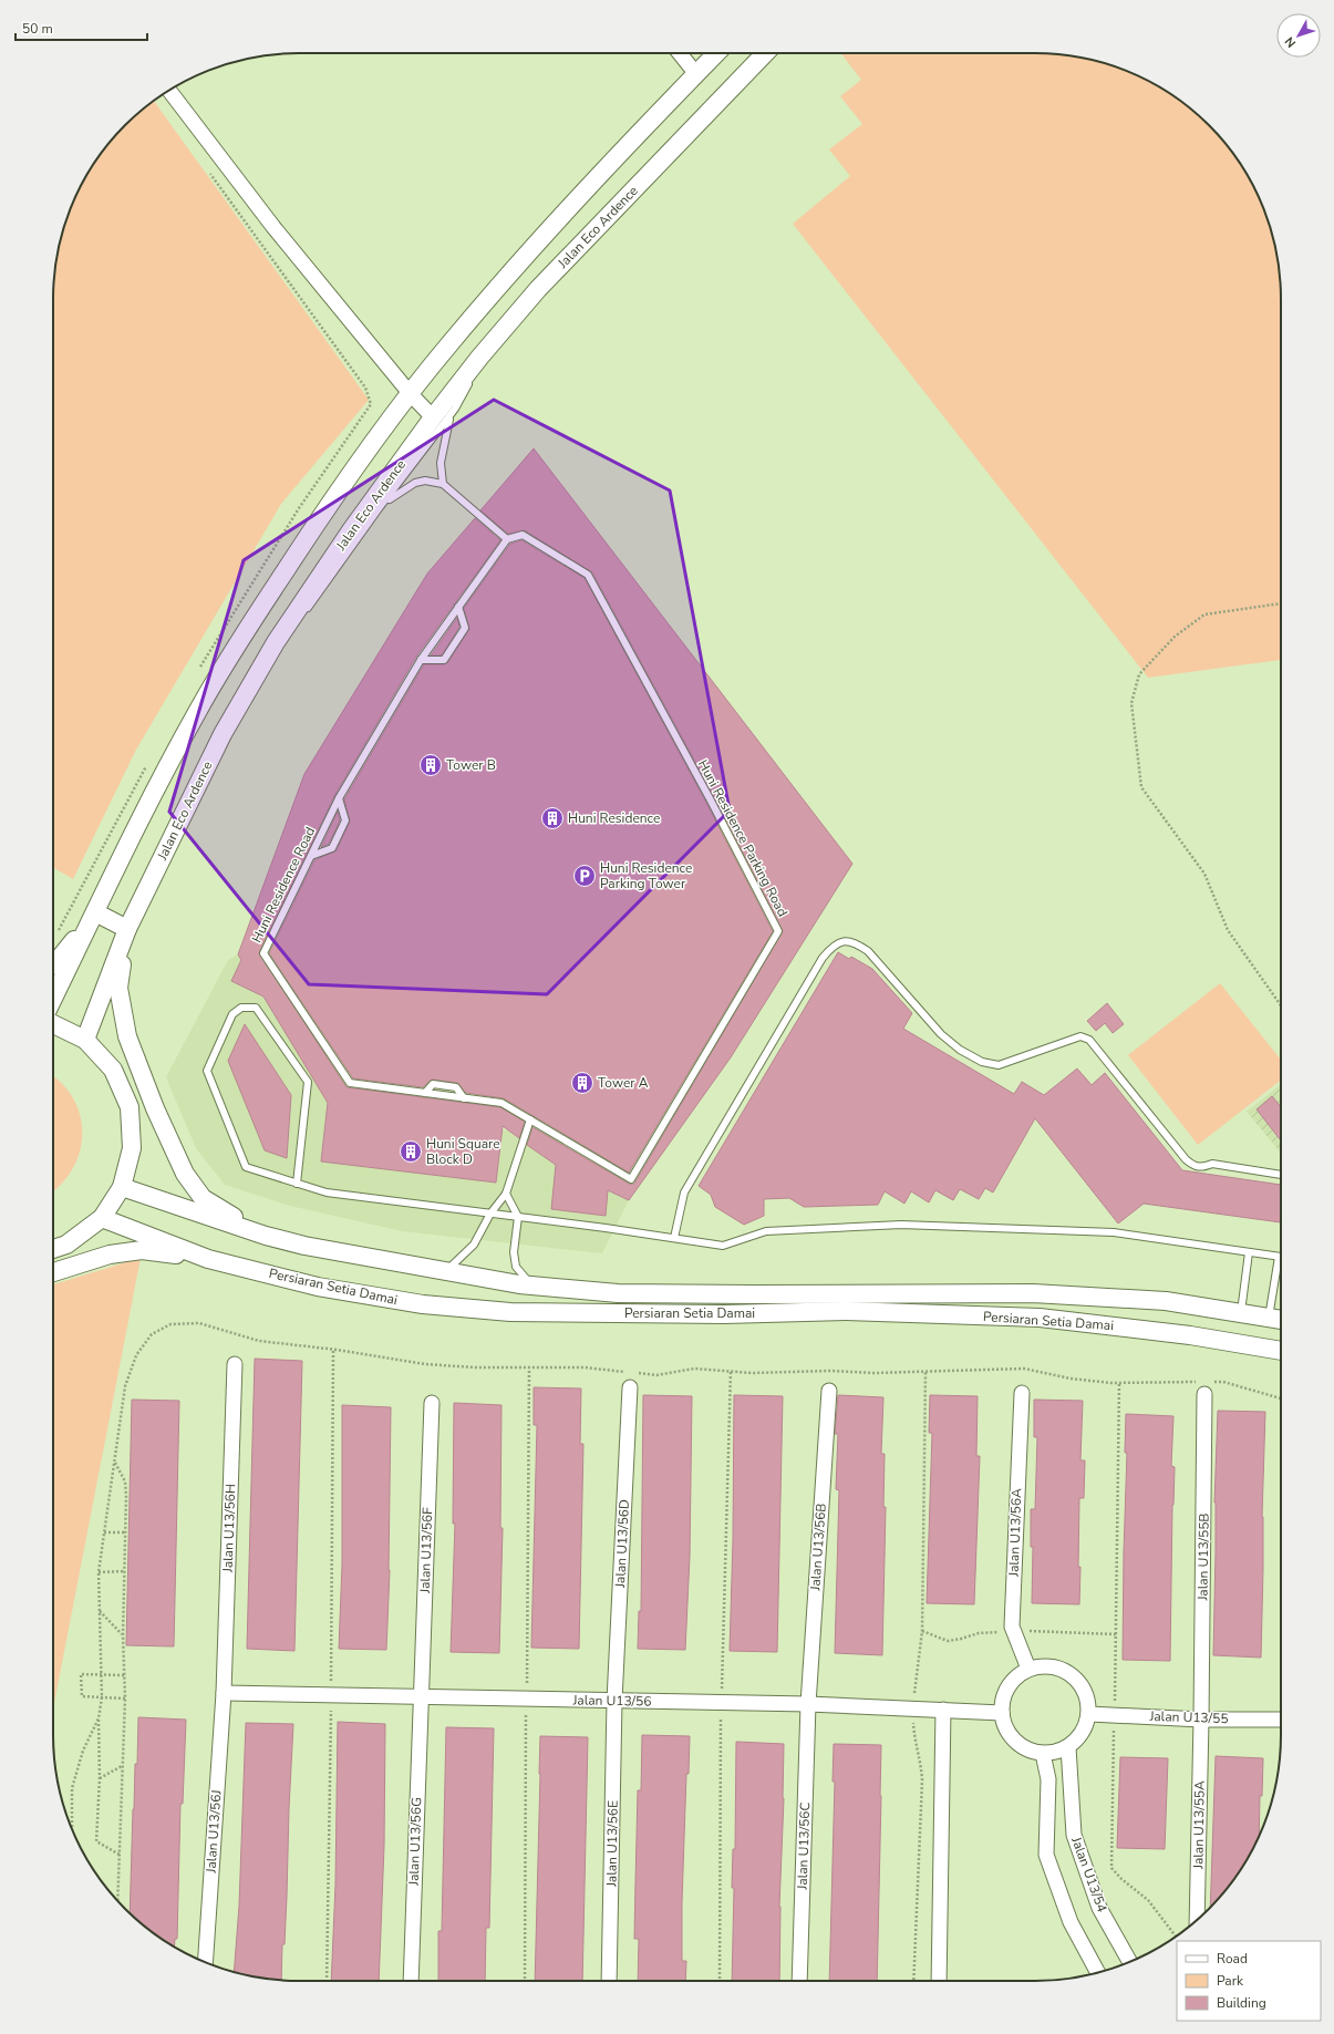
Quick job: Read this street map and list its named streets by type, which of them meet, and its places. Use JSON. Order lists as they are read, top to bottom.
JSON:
{
  "streets": {
    "street": [
      "Jalan Eco Ardence",
      "Persiaran Setia Damai",
      "Jalan U13/56H",
      "Jalan U13/56A",
      "Jalan U13/56D",
      "Jalan U13/56B",
      "Jalan U13/56F",
      "Jalan U13/55B",
      "Jalan U13/56",
      "Jalan U13/55",
      "Jalan U13/55A",
      "Jalan U13/56J",
      "Jalan U13/56G",
      "Jalan U13/56E",
      "Jalan U13/56C",
      "Jalan U13/54"
    ],
    "lane": ["Huni Residence Parking Road", "Huni Residence Road"]
  },
  "crossings": [
    ["Huni Residence Parking Road", "Huni Residence Road"],
    ["Jalan U13/56H", "Jalan U13/56"],
    ["Jalan U13/56H", "Jalan U13/56J"],
    ["Jalan U13/56A", "Jalan U13/56"],
    ["Jalan U13/56A", "Jalan U13/55"],
    ["Jalan U13/56A", "Jalan U13/54"],
    ["Jalan U13/56D", "Jalan U13/56"],
    ["Jalan U13/56D", "Jalan U13/56E"],
    ["Jalan U13/56B", "Jalan U13/56"],
    ["Jalan U13/56B", "Jalan U13/56C"],
    ["Jalan U13/56F", "Jalan U13/56"],
    ["Jalan U13/56F", "Jalan U13/56G"],
    ["Jalan U13/55B", "Jalan U13/55"],
    ["Jalan U13/55B", "Jalan U13/55A"],
    ["Jalan U13/56", "Jalan U13/55"],
    ["Jalan U13/56", "Jalan U13/56J"],
    ["Jalan U13/56", "Jalan U13/56G"],
    ["Jalan U13/56", "Jalan U13/56E"],
    ["Jalan U13/56", "Jalan U13/56C"],
    ["Jalan U13/56", "Jalan U13/54"],
    ["Jalan U13/55", "Jalan U13/55A"],
    ["Jalan U13/55", "Jalan U13/54"]
  ],
  "places": {
    "building": [
      "Tower B",
      "Huni Residence",
      "Tower A",
      "Huni Square Block D"
    ],
    "parking": ["Huni Residence Parking Tower"]
  },
  "legend": ["Road", "Park", "Building"],
  "scale_bar": "50 m",
  "north": "bottom left"
}
